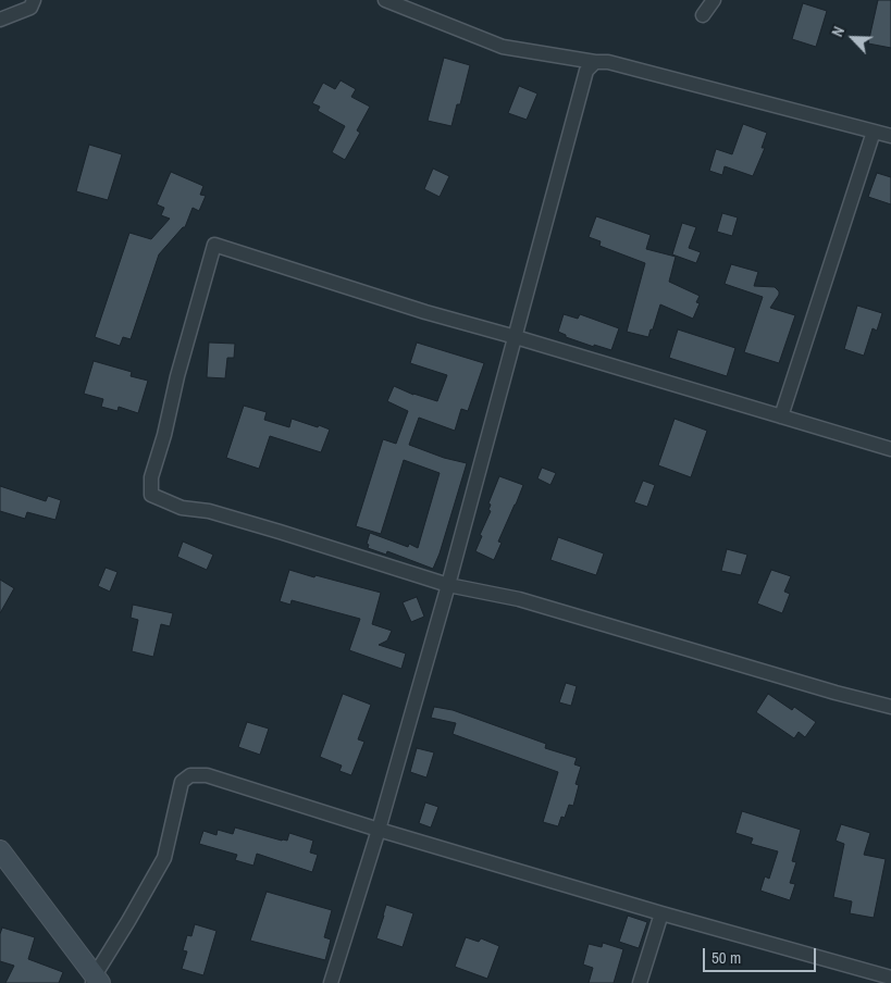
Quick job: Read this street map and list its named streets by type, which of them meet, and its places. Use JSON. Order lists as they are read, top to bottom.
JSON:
{
  "scale_bar": "50 m",
  "north": "top left"
}
